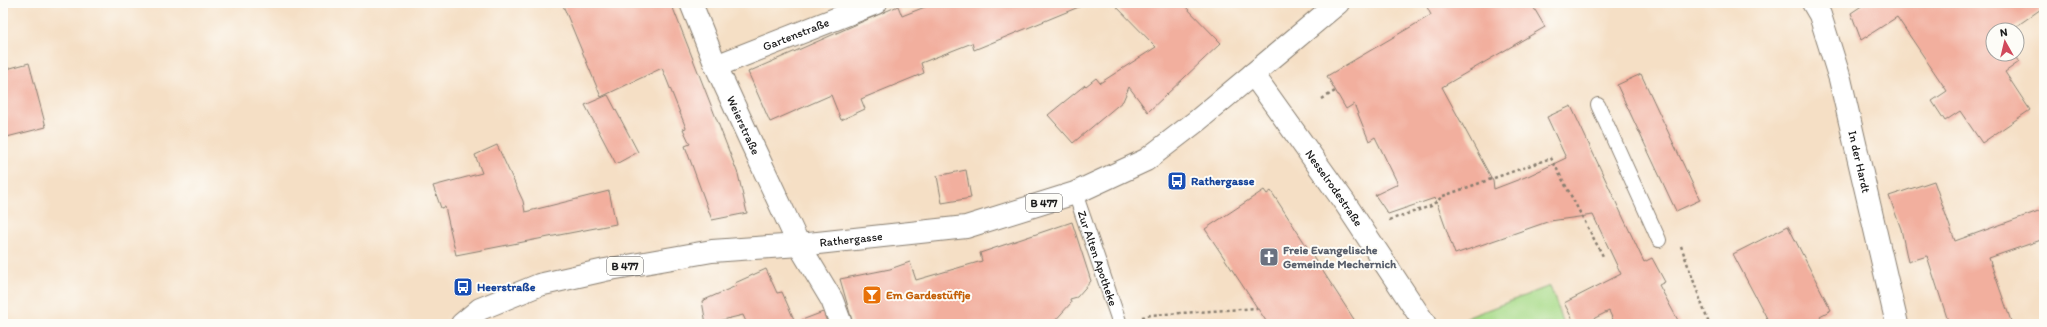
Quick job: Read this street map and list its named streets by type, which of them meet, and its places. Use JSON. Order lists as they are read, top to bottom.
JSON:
{
  "streets": {
    "street": [
      "Gartenstraße",
      "Weierstraße",
      "In der Hardt",
      "Nesselrodestraße",
      "B 477",
      "Rathergasse"
    ],
    "lane": ["Zur Alten Apotheke"]
  },
  "crossings": [
    ["Gartenstraße", "Weierstraße"],
    ["Weierstraße", "B 477"],
    ["Weierstraße", "Rathergasse"],
    ["Nesselrodestraße", "Rathergasse"],
    ["B 477", "Rathergasse"],
    ["Rathergasse", "Zur Alten Apotheke"]
  ],
  "places": {
    "bus stop": ["Rathergasse", "Heerstraße"],
    "church": ["Freie Evangelische Gemeinde Mechernich"],
    "bar": ["Em Gardestüffje"]
  },
  "north": "top"
}
